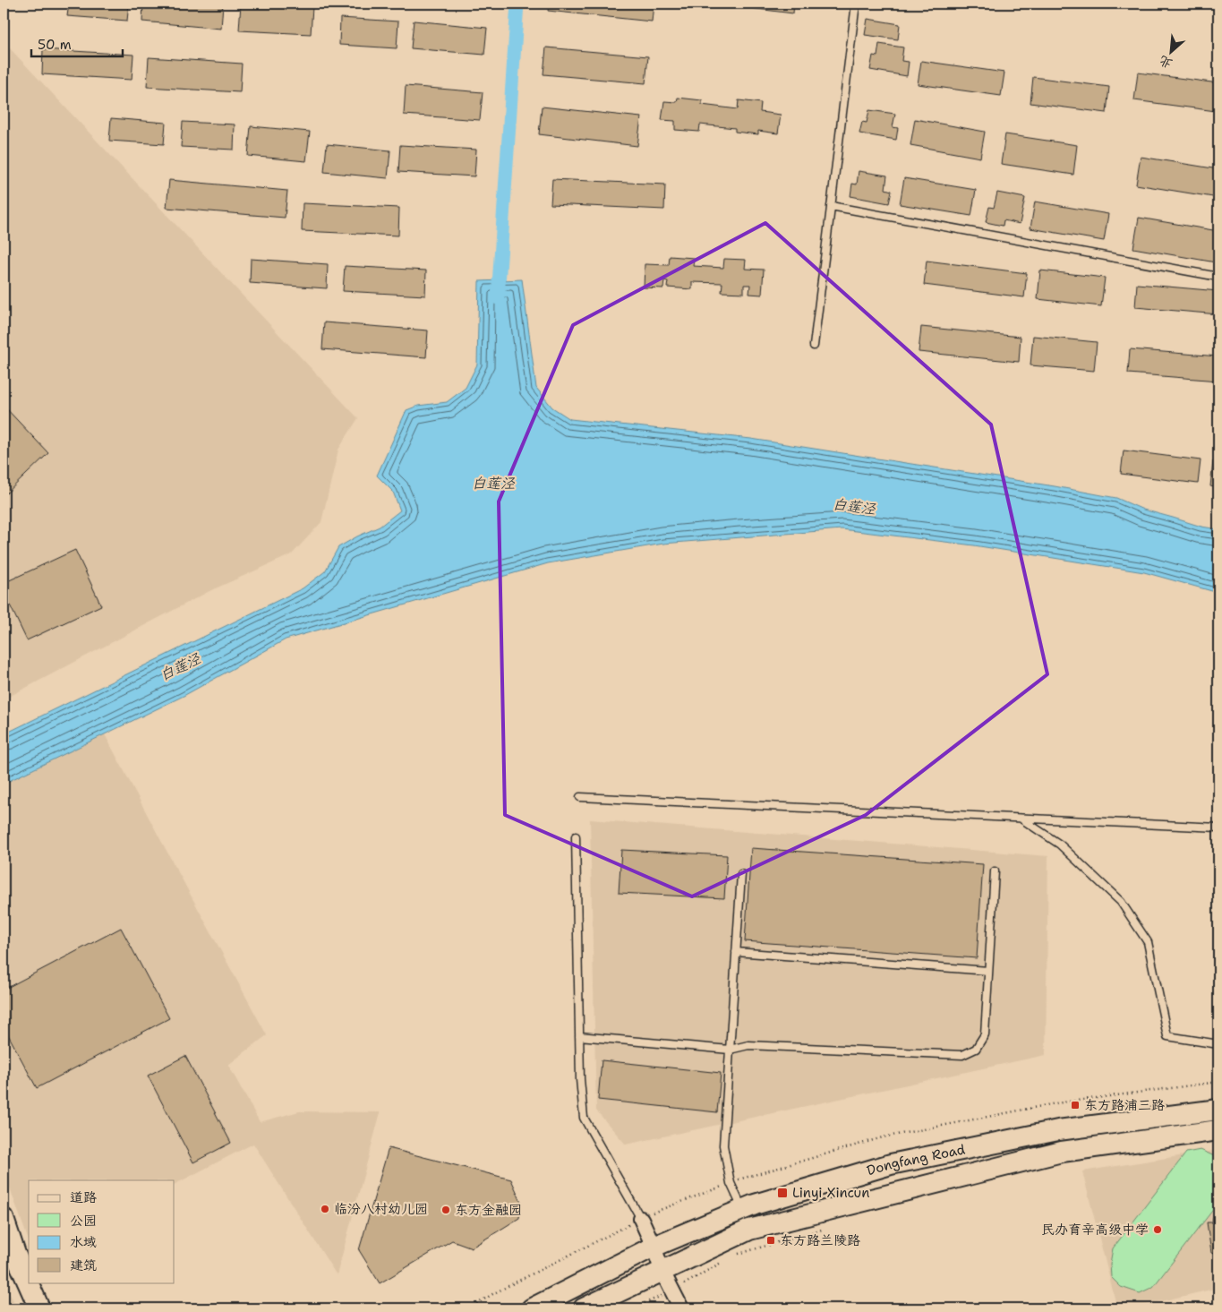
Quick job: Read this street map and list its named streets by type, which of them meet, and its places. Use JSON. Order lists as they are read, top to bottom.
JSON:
{
  "streets": {
    "main road": ["Dongfang Road"]
  },
  "water": ["白莲泾"],
  "places": {
    "transit": ["东方路浦三路", "Linyi Xincun", "东方路兰陵路"],
    "other": ["临汾八村幼儿园", "东方金融园", "民办育辛高级中学"]
  },
  "legend": [
    "道路",
    "公园",
    "水域",
    "建筑"
  ],
  "scale_bar": "50 m",
  "north": "bottom left"
}
